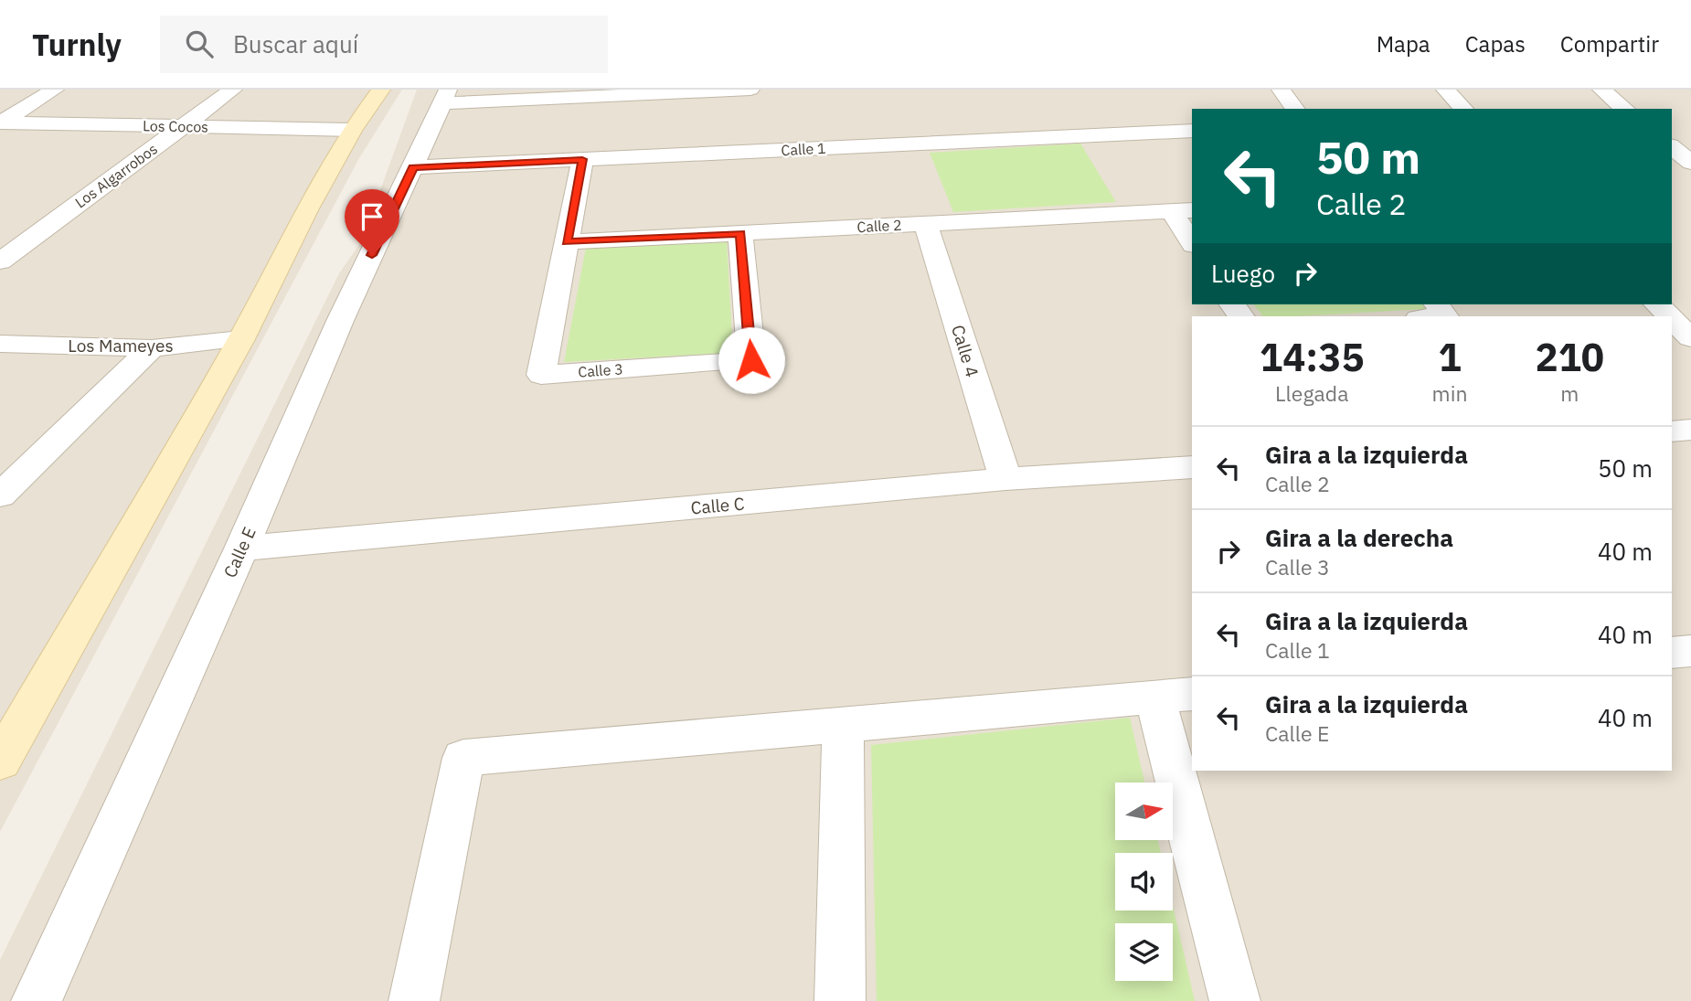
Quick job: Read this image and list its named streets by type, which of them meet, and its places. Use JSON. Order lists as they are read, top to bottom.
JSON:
{
  "streets": {
    "street": [
      "Los Cocos",
      "Calle 1",
      "Los Algarrobos",
      "Calle 2",
      "Los Mameyes",
      "Calle 4",
      "Calle 3",
      "Calle C",
      "Calle E"
    ]
  },
  "crossings": [
    ["Los Cocos", "Los Algarrobos"],
    ["Calle 1", "Calle 3"],
    ["Calle 1", "Calle E"],
    ["Calle 2", "Calle 4"],
    ["Calle 2", "Calle 3"],
    ["Calle 4", "Calle C"],
    ["Calle C", "Calle E"]
  ],
  "north": "right",
  "page": {
    "header": "Turnly",
    "search": "Buscar aquí",
    "nav": ["Mapa", "Capas", "Compartir"],
    "turn": ["50 m", "Calle 2"],
    "then": "Luego",
    "eta": [
      "14:35",
      "Llegada",
      "1",
      "min",
      "210",
      "m"
    ],
    "list": [
      {
        "name": "Gira a la izquierda",
        "note": "Calle 2",
        "value": "50 m"
      },
      {
        "name": "Gira a la derecha",
        "note": "Calle 3",
        "value": "40 m"
      },
      {
        "name": "Gira a la izquierda",
        "note": "Calle 1",
        "value": "40 m"
      },
      {
        "name": "Gira a la izquierda",
        "note": "Calle E",
        "value": "40 m"
      }
    ]
  }
}
